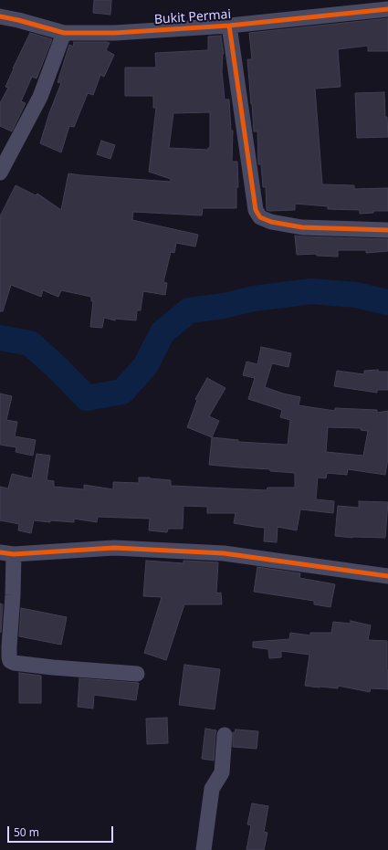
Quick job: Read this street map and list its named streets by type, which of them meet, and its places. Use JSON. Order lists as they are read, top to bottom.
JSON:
{
  "streets": {
    "street": ["Bukit Permai"]
  },
  "scale_bar": "50 m"
}
